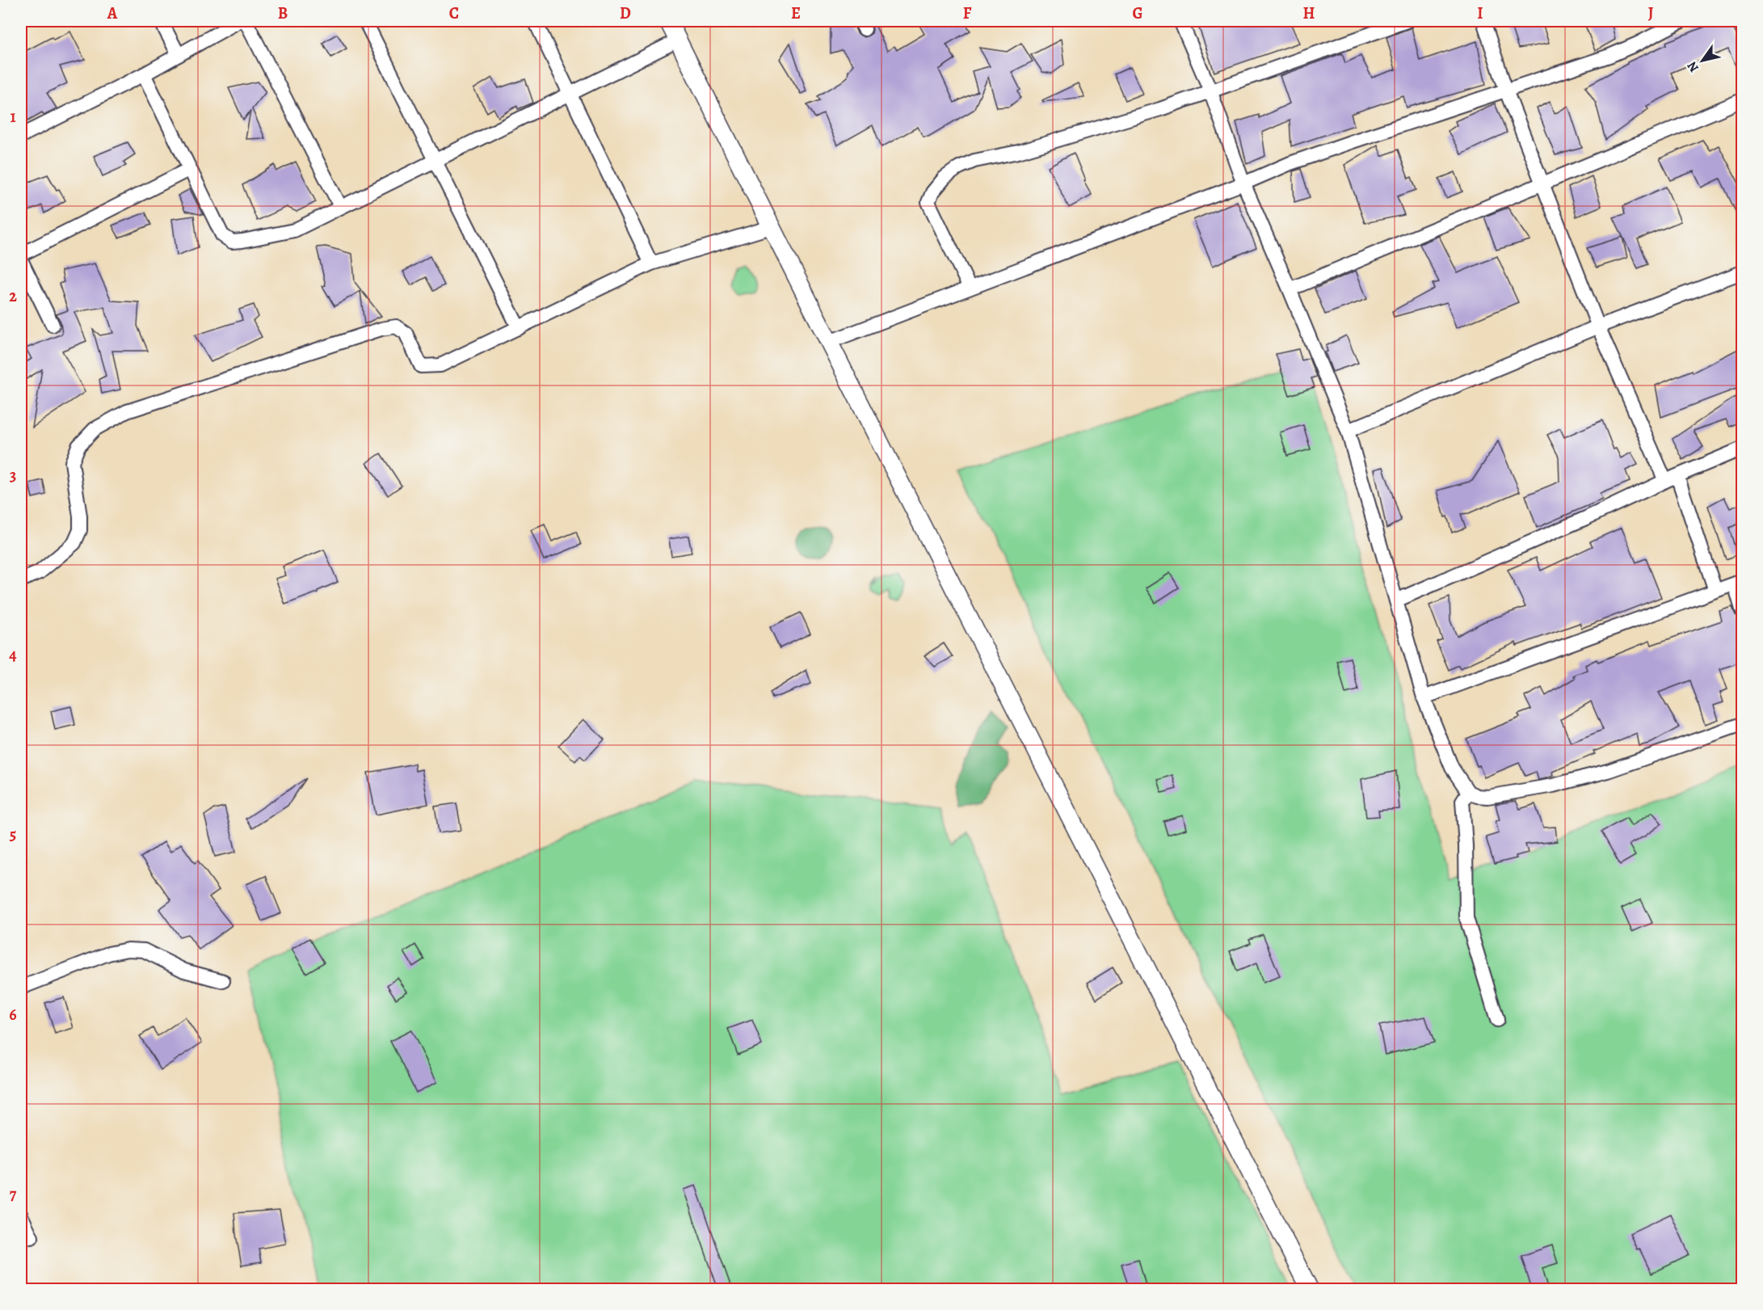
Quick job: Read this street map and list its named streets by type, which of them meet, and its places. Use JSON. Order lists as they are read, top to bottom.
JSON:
{
  "north": "bottom left",
  "grid": {
    "columns": [
      "A",
      "B",
      "C",
      "D",
      "E",
      "F",
      "G",
      "H",
      "I",
      "J"
    ],
    "rows": [
      "1",
      "2",
      "3",
      "4",
      "5",
      "6",
      "7"
    ]
  }
}
